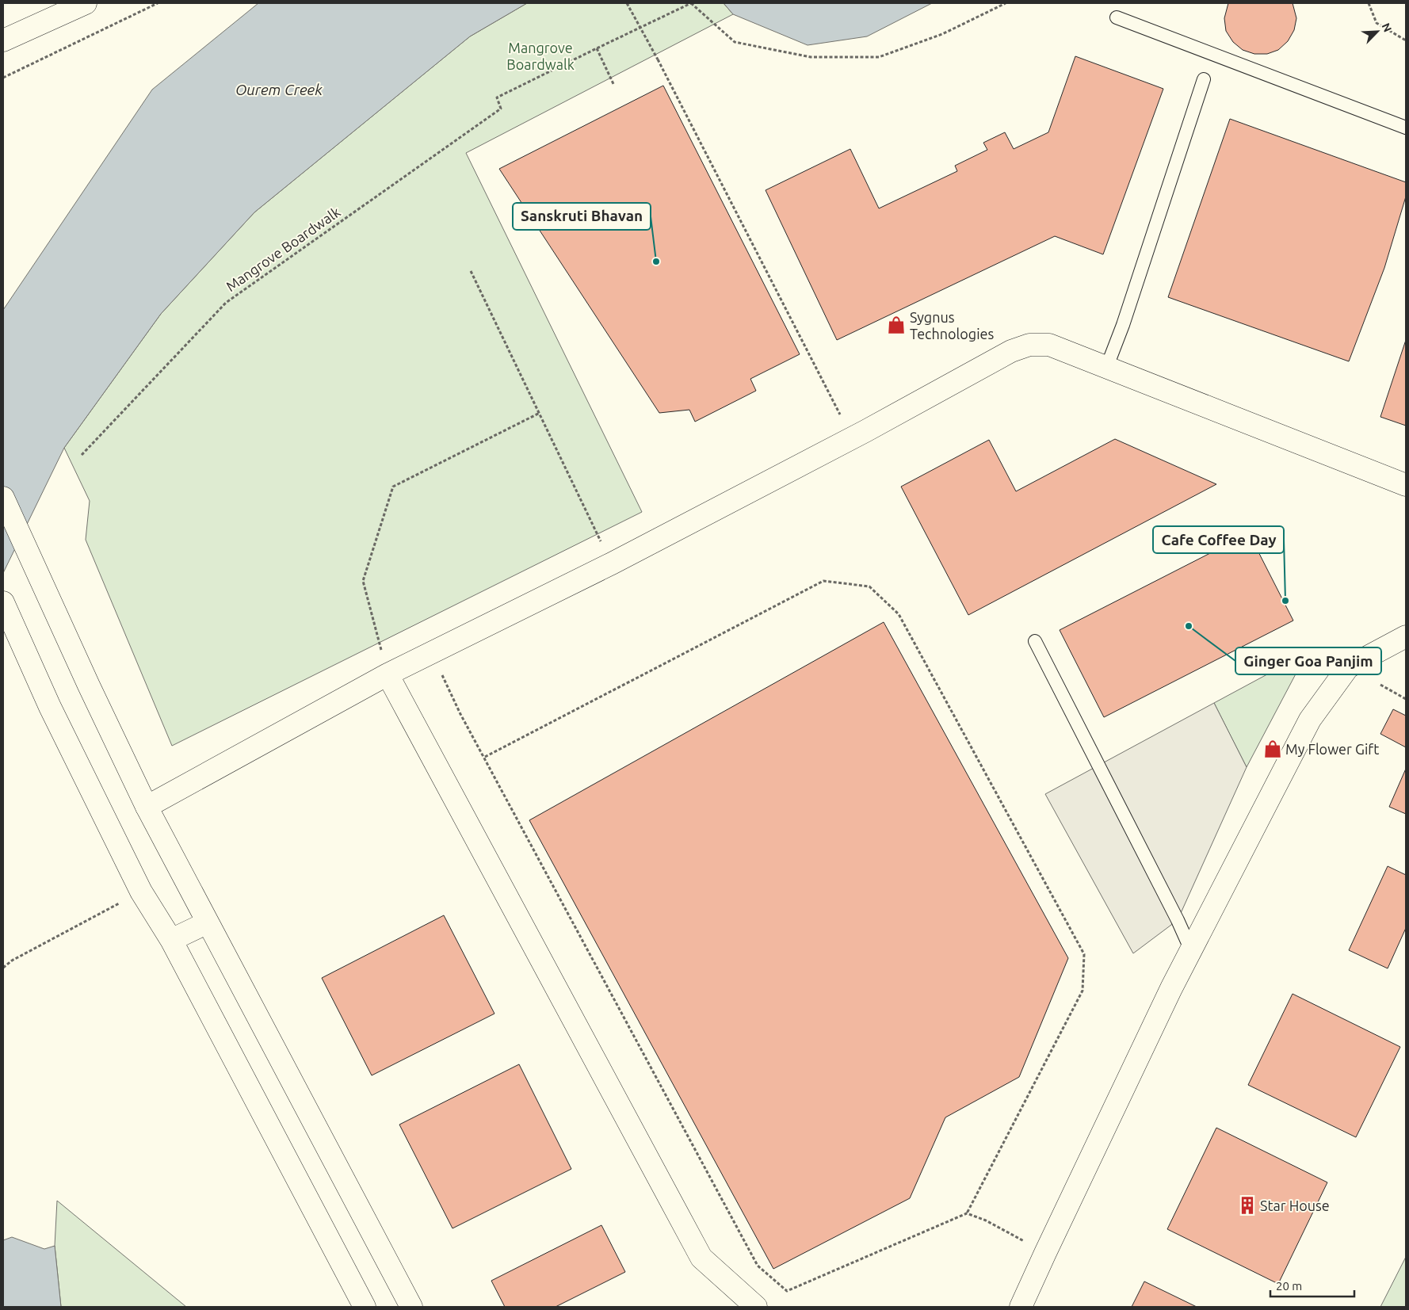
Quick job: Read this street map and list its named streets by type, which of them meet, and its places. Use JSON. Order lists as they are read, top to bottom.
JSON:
{
  "streets": {
    "path": ["Mangrove Boardwalk"]
  },
  "water": ["Ourem Creek"],
  "parks": ["Mangrove Boardwalk"],
  "places": {
    "other": ["Sanskruti Bhavan", "Cafe Coffee Day", "Ginger Goa Panjim"],
    "shop": ["Sygnus Technologies", "My Flower Gift"],
    "building": ["Star House"]
  },
  "scale_bar": "20 m",
  "north": "top right"
}
